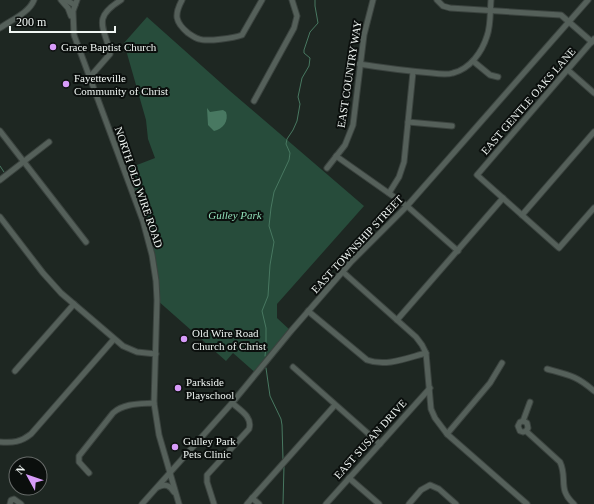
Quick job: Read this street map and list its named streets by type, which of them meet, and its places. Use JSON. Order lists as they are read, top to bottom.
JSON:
{
  "streets": {
    "street": [
      "EAST COUNTRY WAY",
      "EAST GENTLE OAKS LANE",
      "NORTH OLD WIRE ROAD",
      "EAST TOWNSHIP STREET",
      "EAST SUSAN DRIVE"
    ]
  },
  "crossings": [
    ["NORTH OLD WIRE ROAD", "EAST TOWNSHIP STREET"]
  ],
  "parks": ["Gulley Park"],
  "places": [
    "Grace Baptist Church",
    "Fayetteville Community of Christ",
    "Old Wire Road Church of Christ",
    "Parkside Playschool",
    "Gulley Park Pets Clinic"
  ],
  "scale_bar": "200 m",
  "north": "top left"
}
